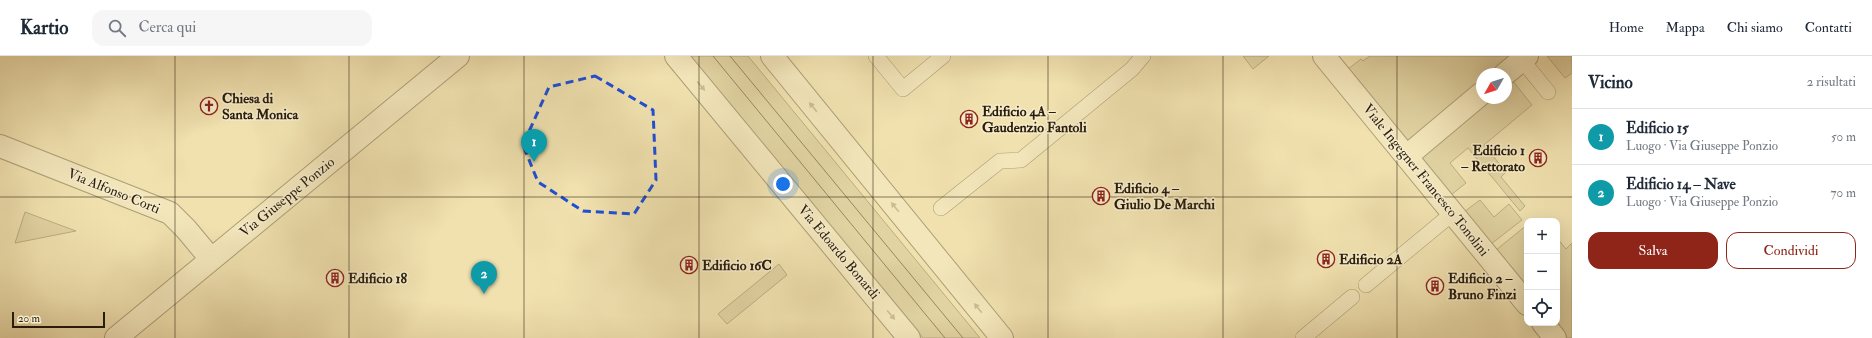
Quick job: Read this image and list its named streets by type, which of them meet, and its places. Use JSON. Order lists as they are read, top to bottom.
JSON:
{
  "streets": {
    "street": [
      "Viale Ingegner Francesco Tonolini",
      "Via Alfonso Corti",
      "Via Giuseppe Ponzio",
      "Via Edoardo Bonardi"
    ]
  },
  "crossings": [
    ["Via Alfonso Corti", "Via Giuseppe Ponzio"]
  ],
  "places": {
    "church": ["Chiesa di Santa Monica"],
    "building": [
      "Edificio 4A – Gaudenzio Fantoli",
      "Edificio 1 – Rettorato",
      "Edificio 4 – Giulio De Marchi",
      "Edificio 2A",
      "Edificio 16C",
      "Edificio 18",
      "Edificio 2 – Bruno Finzi"
    ]
  },
  "scale_bar": "20 m",
  "north": "bottom left",
  "page": {
    "header": "Kartio",
    "search": "Cerca qui",
    "nav": [
      "Home",
      "Mappa",
      "Chi siamo",
      "Contatti"
    ],
    "heading": ["Vicino", "2 risultati"],
    "list": [
      {
        "mark": "1",
        "name": "Edificio 15",
        "note": "Luogo · Via Giuseppe Ponzio",
        "value": "50 m"
      },
      {
        "mark": "2",
        "name": "Edificio 14 – Nave",
        "note": "Luogo · Via Giuseppe Ponzio",
        "value": "70 m"
      }
    ],
    "pins": ["1", "2"],
    "map_buttons": ["+", "−"],
    "buttons": ["Salva", "Condividi"],
    "scale": "20 m"
  }
}
